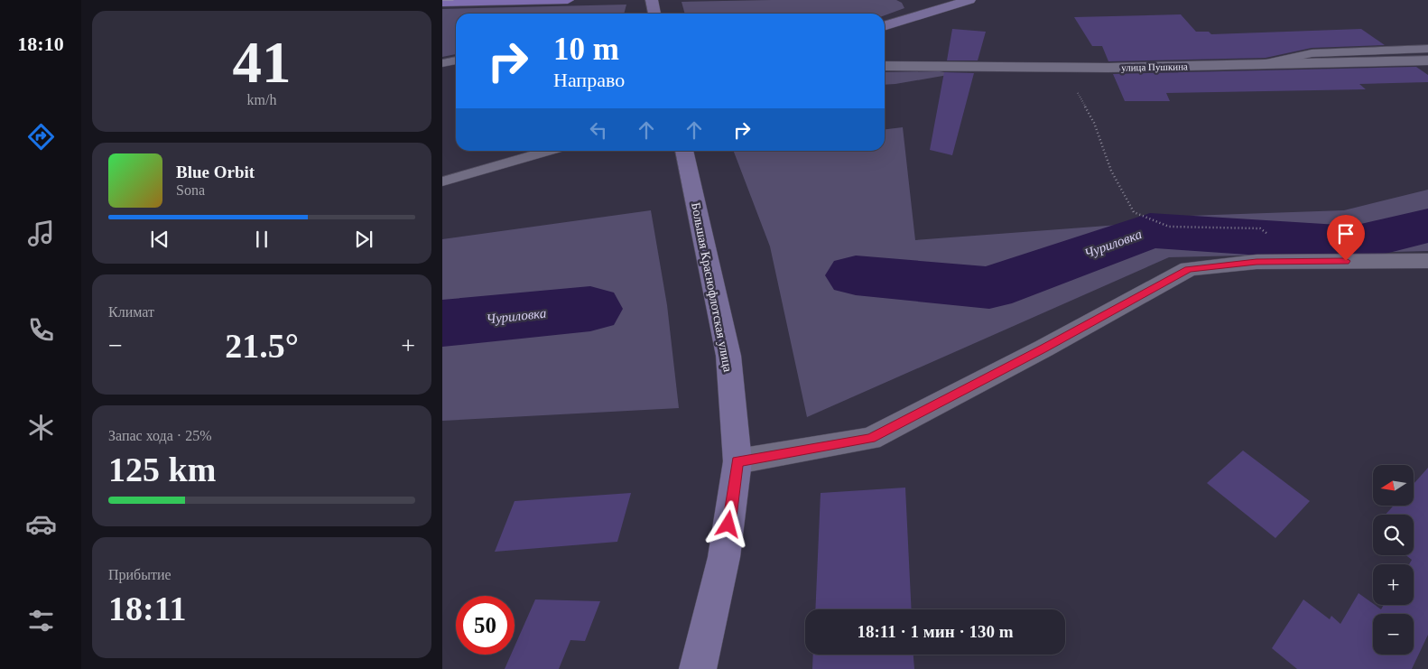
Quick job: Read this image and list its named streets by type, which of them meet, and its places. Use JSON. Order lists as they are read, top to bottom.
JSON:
{
  "streets": {
    "main road": ["Большая Краснофлотская улица"],
    "street": ["улица Пушкина"]
  },
  "water": ["Чуриловка"],
  "north": "left",
  "page": {
    "tabs": "18:10",
    "tile": [
      ["41", "km/h"],
      "Климат",
      ["Запас хода · 25%", "125 km"],
      ["Прибытие", "18:11"]
    ],
    "turn": ["10 m", "Направо"],
    "song": ["Blue Orbit", "Sona"],
    "heat": ["−", "21.5°", "+"],
    "map_buttons": ["+", "−"],
    "limit": "50",
    "trip": "18:11 · 1 мин · 130 m"
  }
}
